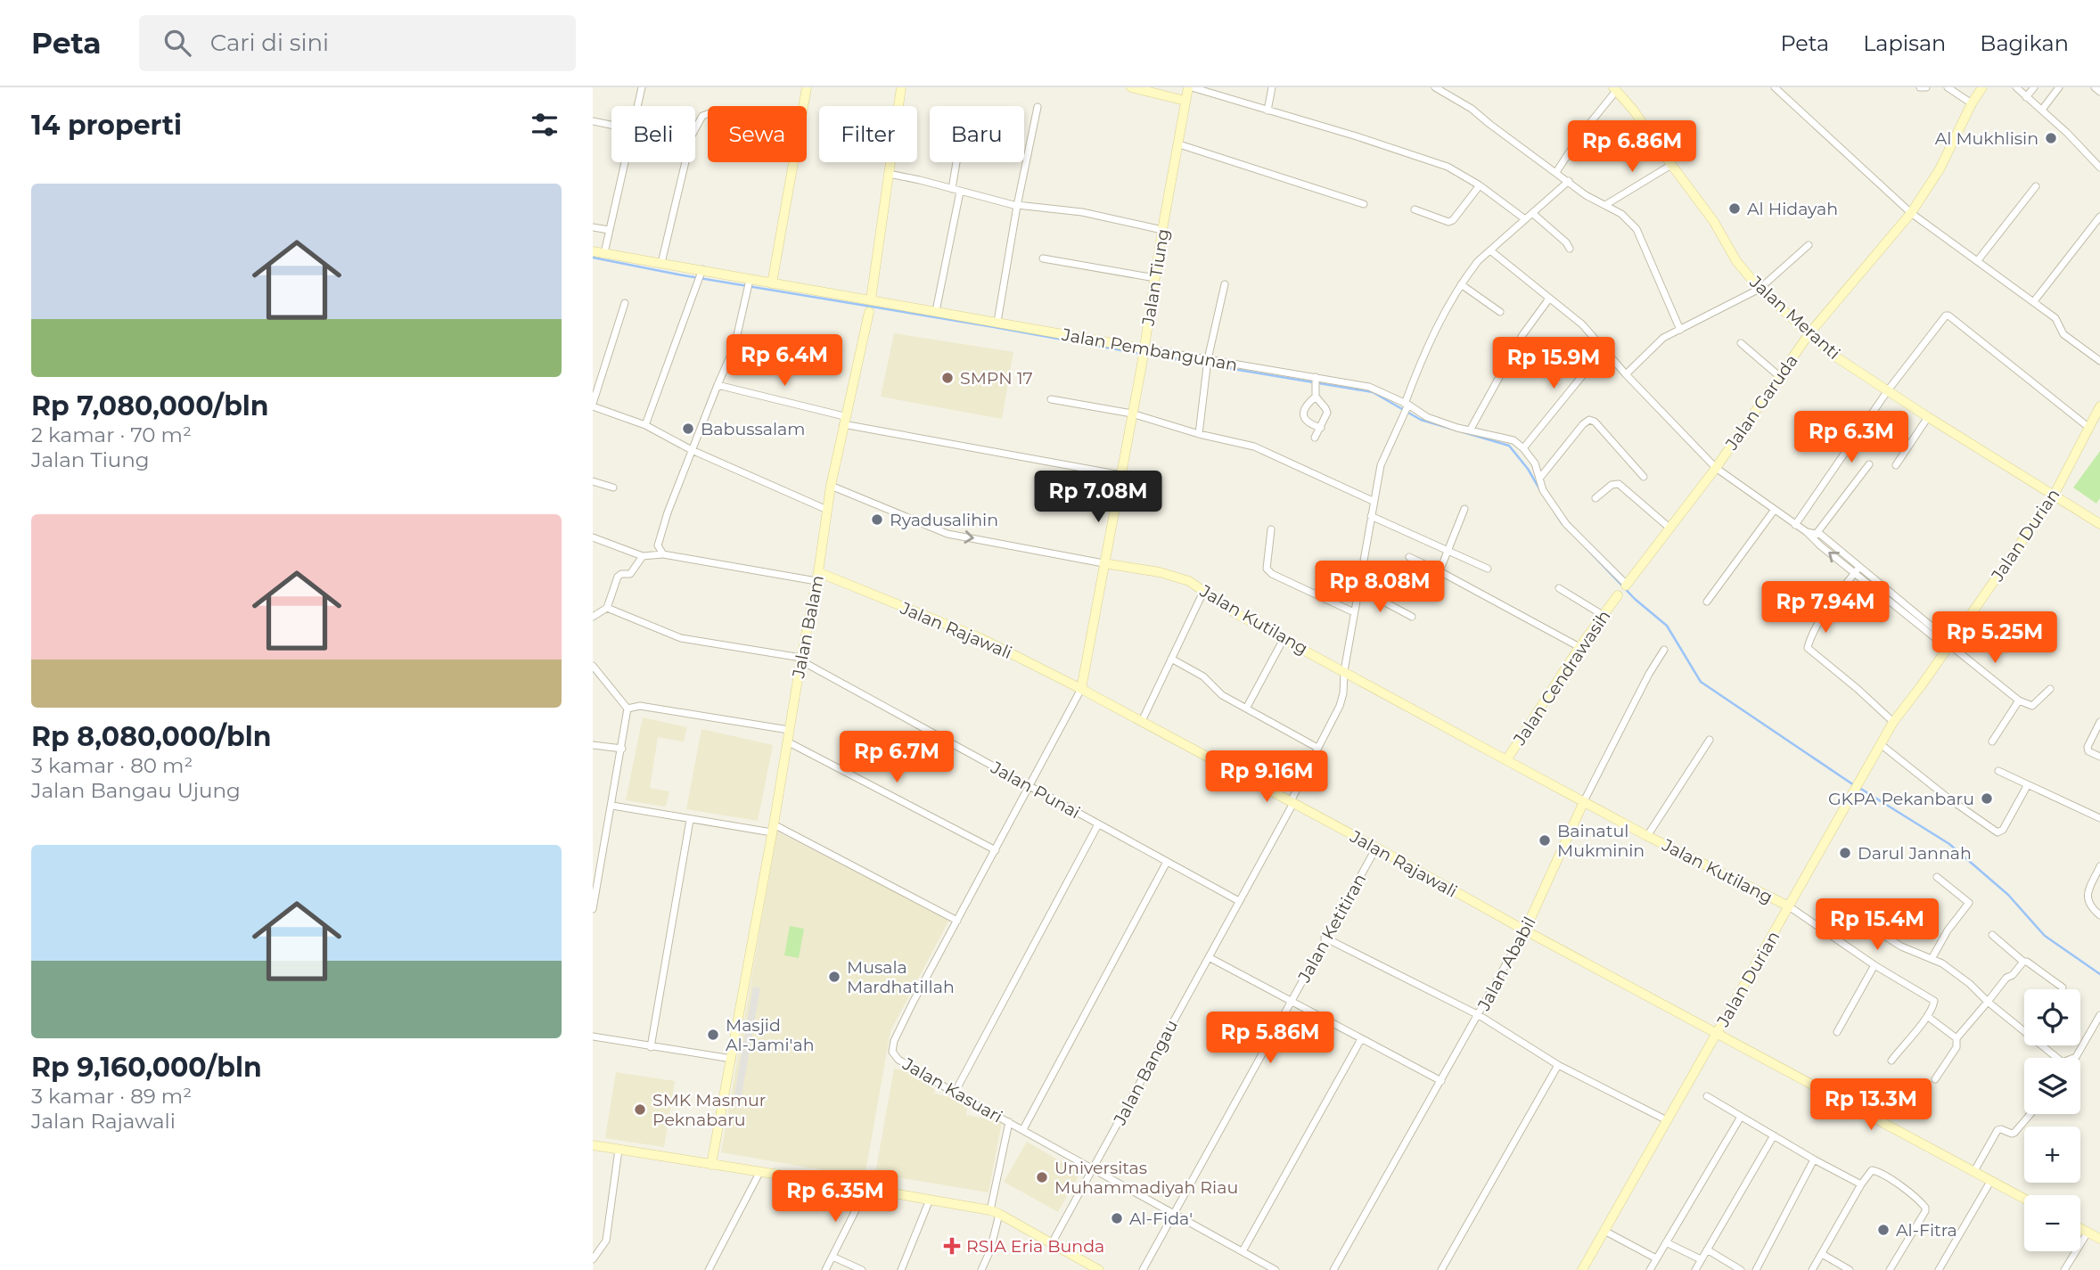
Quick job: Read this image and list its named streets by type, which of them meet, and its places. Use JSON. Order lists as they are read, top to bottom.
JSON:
{
  "streets": {
    "street": [
      "Jalan Tiung",
      "Jalan Meranti",
      "Jalan Pembangunan",
      "Jalan Garuda",
      "Jalan Durian",
      "Jalan Kutilang",
      "Jalan Balam",
      "Jalan Rajawali",
      "Jalan Cendrawasih",
      "Jalan Punai",
      "Jalan Ketitiran",
      "Jalan Ababil",
      "Jalan Bangau",
      "Jalan Kasuari"
    ]
  },
  "crossings": [
    ["Jalan Tiung", "Jalan Pembangunan"],
    ["Jalan Tiung", "Jalan Kutilang"],
    ["Jalan Tiung", "Jalan Rajawali"],
    ["Jalan Tiung", "Jalan Kasuari"],
    ["Jalan Meranti", "Jalan Garuda"],
    ["Jalan Meranti", "Jalan Durian"],
    ["Jalan Pembangunan", "Jalan Balam"],
    ["Jalan Pembangunan", "Jalan Bangau"],
    ["Jalan Garuda", "Jalan Cendrawasih"],
    ["Jalan Durian", "Jalan Kutilang"],
    ["Jalan Durian", "Jalan Rajawali"],
    ["Jalan Kutilang", "Jalan Balam"],
    ["Jalan Kutilang", "Jalan Cendrawasih"],
    ["Jalan Kutilang", "Jalan Ababil"],
    ["Jalan Kutilang", "Jalan Bangau"],
    ["Jalan Balam", "Jalan Rajawali"],
    ["Jalan Balam", "Jalan Punai"],
    ["Jalan Rajawali", "Jalan Ketitiran"],
    ["Jalan Rajawali", "Jalan Ababil"],
    ["Jalan Rajawali", "Jalan Bangau"],
    ["Jalan Rajawali", "Jalan Kasuari"],
    ["Jalan Punai", "Jalan Bangau"],
    ["Jalan Punai", "Jalan Kasuari"],
    ["Jalan Ketitiran", "Jalan Kasuari"],
    ["Jalan Bangau", "Jalan Kasuari"]
  ],
  "places": {
    "other": [
      "Al Mukhlisin",
      "Al Hidayah",
      "SMPN 17",
      "Babussalam",
      "Ryadusalihin",
      "GKPA Pekanbaru",
      "Bainatul Mukminin",
      "Darul Jannah",
      "Musala Mardhatillah",
      "Masjid Al-Jami'ah",
      "SMK Masmur Peknabaru",
      "Universitas Muhammadiyah Riau",
      "Al-Fida'",
      "Al-Fitra"
    ],
    "health": ["RSIA Eria Bunda"]
  },
  "page": {
    "header": "Peta",
    "search": "Cari di sini",
    "nav": ["Peta", "Lapisan", "Bagikan"],
    "heading": "14 properti",
    "chip": [
      "Beli",
      "Sewa",
      "Filter",
      "Baru"
    ],
    "price": [
      "Rp 6.86M",
      "Rp 6.4M",
      "Rp 15.9M",
      "Rp 6.3M",
      "Rp 7.08M",
      "Rp 8.08M",
      "Rp 7.94M",
      "Rp 5.25M",
      "Rp 6.7M",
      "Rp 9.16M",
      "Rp 15.4M",
      "Rp 5.86M",
      "Rp 13.3M",
      "Rp 6.35M"
    ],
    "list": [
      {
        "name": "Rp 7,080,000/bln",
        "note": "2 kamar · 70 m² · Jalan Tiung"
      },
      {
        "name": "Rp 8,080,000/bln",
        "note": "3 kamar · 80 m² · Jalan Bangau Ujung"
      },
      {
        "name": "Rp 9,160,000/bln",
        "note": "3 kamar · 89 m² · Jalan Rajawali"
      }
    ],
    "map_buttons": ["+", "−"]
  }
}
